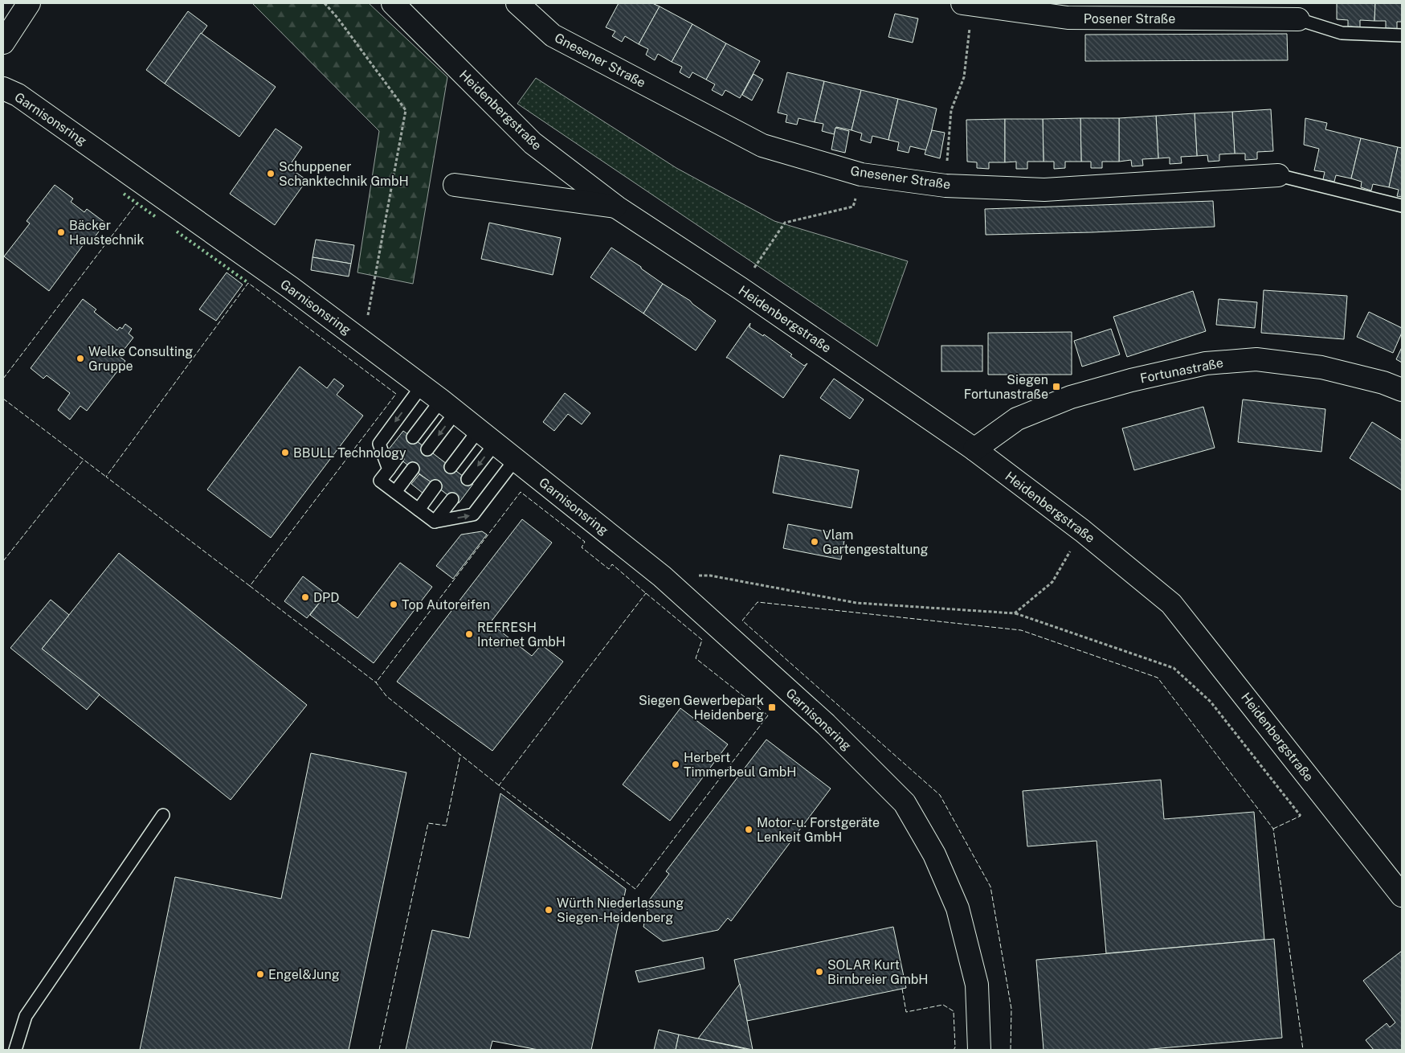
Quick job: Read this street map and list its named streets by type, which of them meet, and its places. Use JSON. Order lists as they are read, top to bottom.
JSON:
{
  "streets": {
    "street": [
      "Posener Straße",
      "Gnesener Straße",
      "Heidenbergstraße",
      "Garnisonsring",
      "Fortunastraße"
    ]
  },
  "crossings": [
    ["Heidenbergstraße", "Fortunastraße"]
  ],
  "places": {
    "other": [
      "Schuppener Schanktechnik GmbH",
      "Bäcker Haustechnik",
      "Welke Consulting Gruppe",
      "BBULL Technology",
      "Vlam Gartengestaltung",
      "DPD",
      "Top Autoreifen",
      "REFRESH Internet GmbH",
      "Herbert Timmerbeul GmbH",
      "Motor-u. Forstgeräte Lenkeit GmbH",
      "Würth Niederlassung Siegen-Heidenberg",
      "SOLAR Kurt Birnbreier GmbH",
      "Engel&Jung"
    ],
    "transit": ["Siegen Fortunastraße", "Siegen Gewerbepark Heidenberg"]
  }
}
